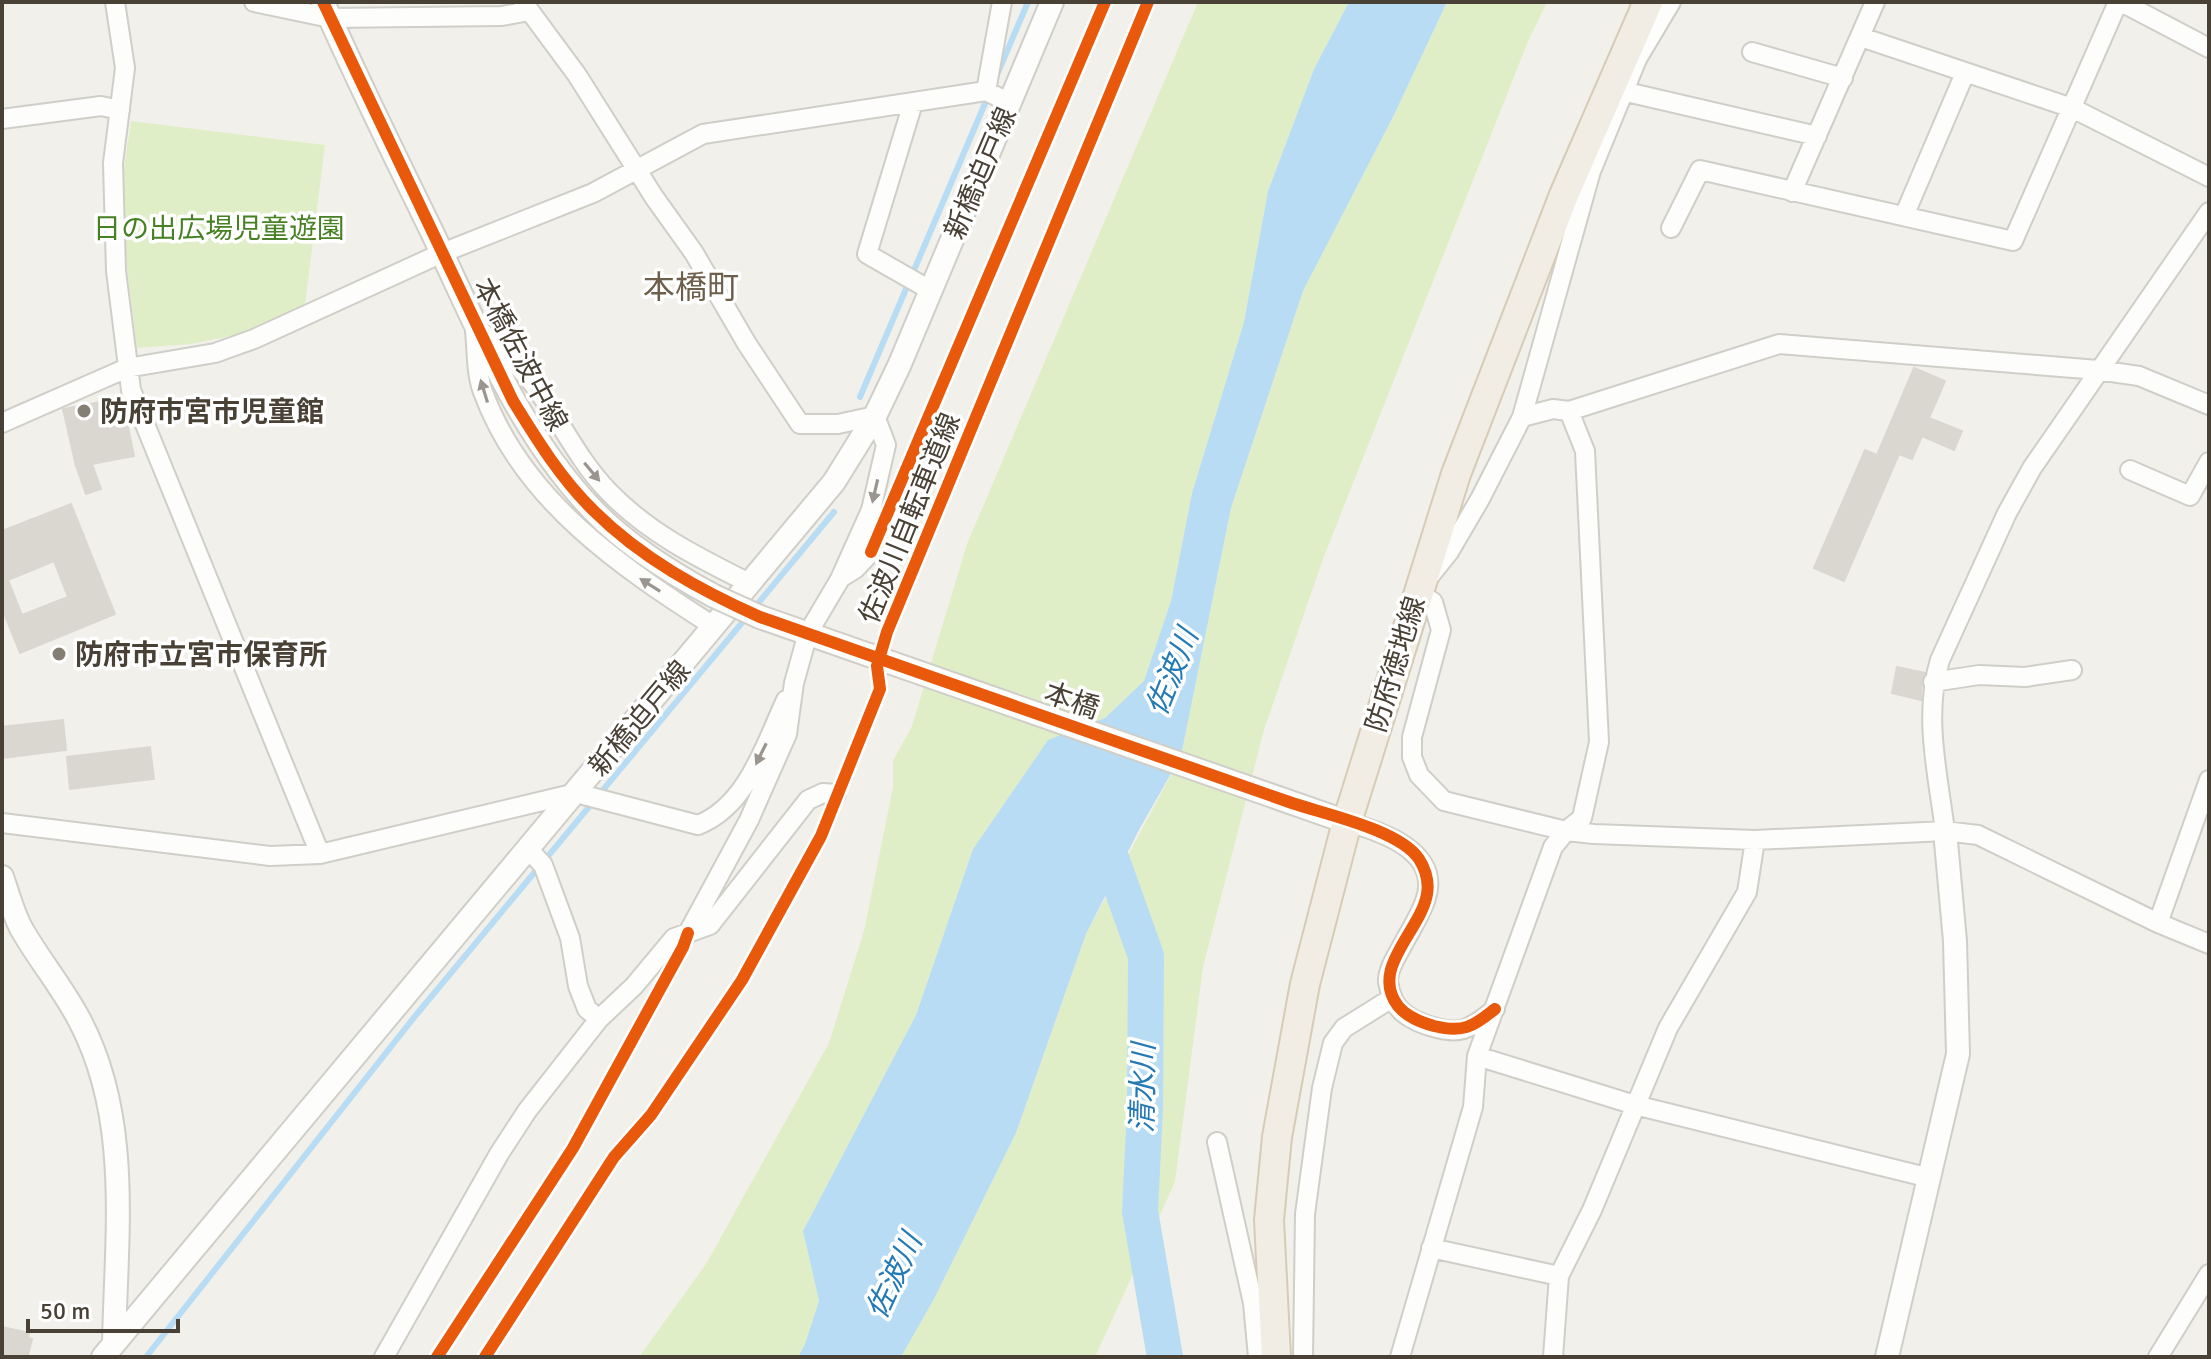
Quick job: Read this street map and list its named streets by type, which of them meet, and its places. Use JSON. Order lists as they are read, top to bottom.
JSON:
{
  "streets": {
    "main road": ["防府徳地線"],
    "street": ["新橋迫戸線", "本橋佐波中線", "本橋"],
    "cycle path": ["佐波川自転車道線"]
  },
  "crossings": [
    ["本橋佐波中線", "本橋"],
    ["防府徳地線", "本橋"]
  ],
  "districts": ["本橋町"],
  "water": ["佐波川", "清水川"],
  "parks": ["日の出広場児童遊園"],
  "places": ["防府市宮市児童館", "防府市立宮市保育所"],
  "scale_bar": "50 m"
}
